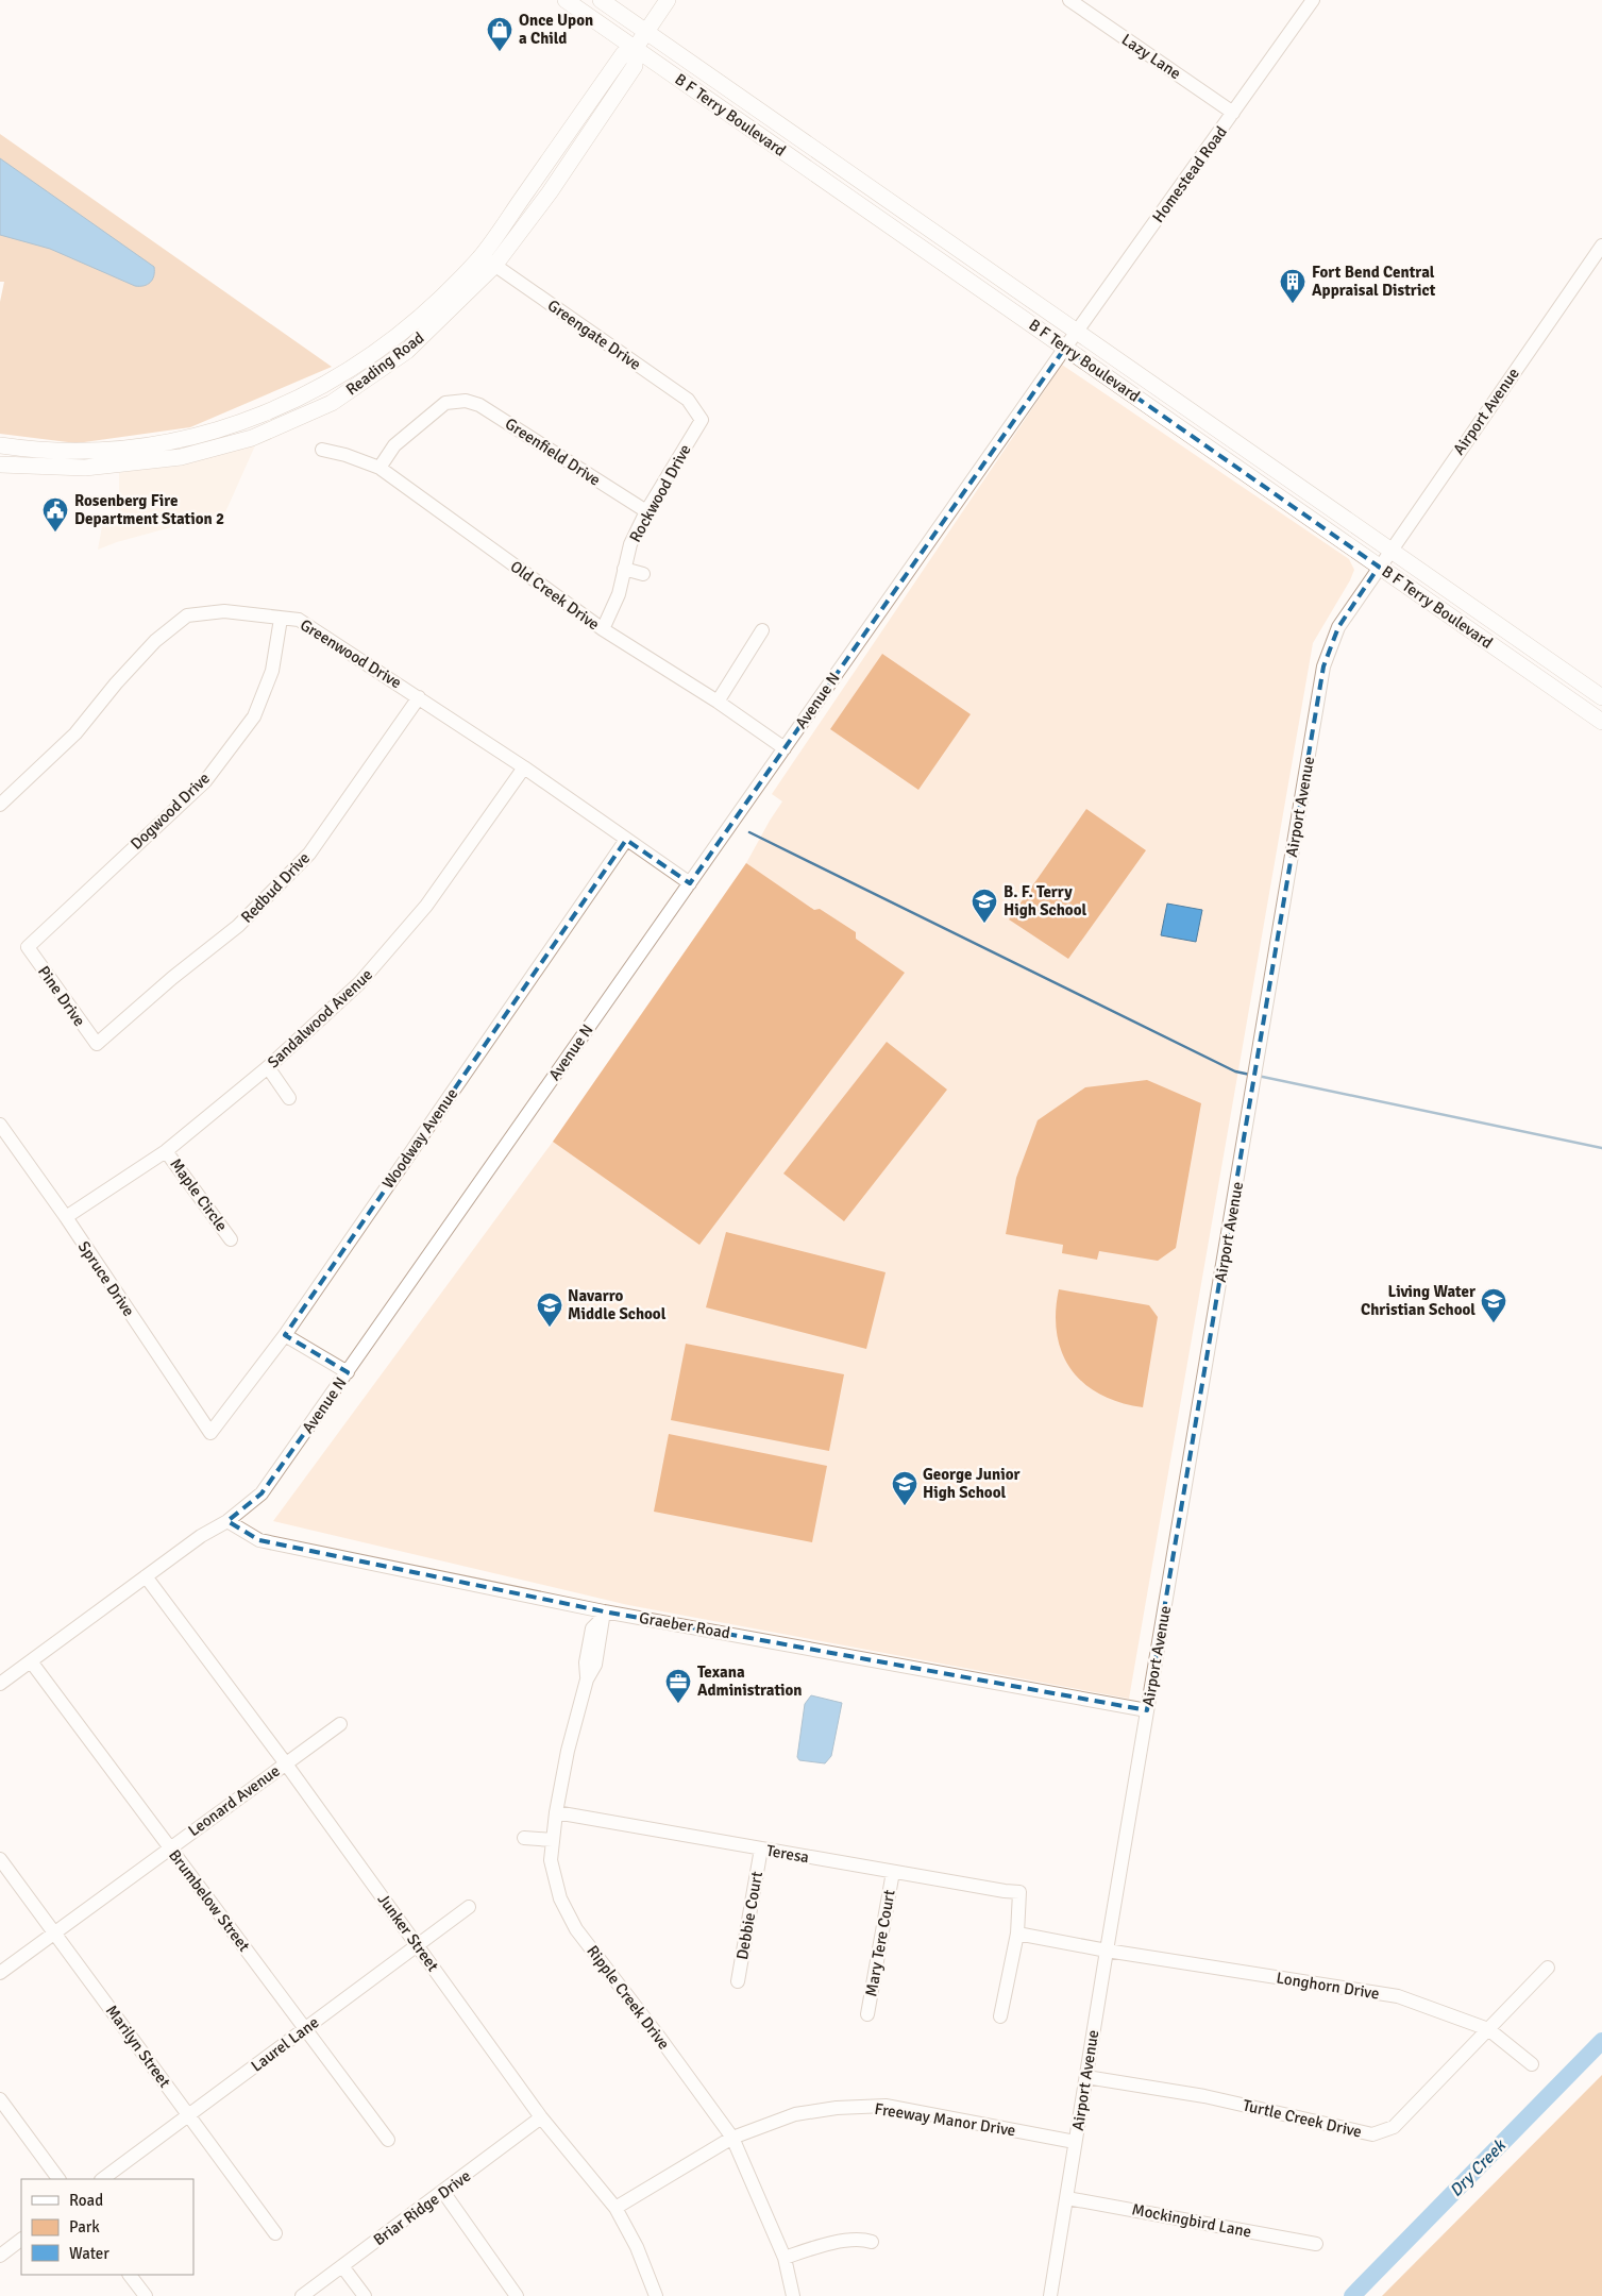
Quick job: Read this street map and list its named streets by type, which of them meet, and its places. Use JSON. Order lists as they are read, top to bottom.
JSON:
{
  "streets": {
    "main road": ["B F Terry Boulevard", "Reading Road"],
    "street": [
      "Lazy Lane",
      "Homestead Road",
      "Greengate Drive",
      "Airport Avenue",
      "Greenfield Drive",
      "Rockwood Drive",
      "Old Creek Drive",
      "Greenwood Drive",
      "Avenue N",
      "Dogwood Drive",
      "Redbud Drive",
      "Pine Drive",
      "Sandalwood Avenue",
      "Woodway Avenue",
      "Maple Circle",
      "Spruce Drive",
      "Graeber Road",
      "Leonard Avenue",
      "Teresa",
      "Brumbelow Street",
      "Debbie Court",
      "Junker Street",
      "Mary Tere Court",
      "Longhorn Drive",
      "Ripple Creek Drive",
      "Laurel Lane",
      "Marilyn Street",
      "Turtle Creek Drive",
      "Freeway Manor Drive",
      "Briar Ridge Drive",
      "Mockingbird Lane"
    ]
  },
  "crossings": [
    ["Lazy Lane", "Homestead Road"],
    ["B F Terry Boulevard", "Homestead Road"],
    ["B F Terry Boulevard", "Reading Road"],
    ["B F Terry Boulevard", "Airport Avenue"],
    ["B F Terry Boulevard", "Avenue N"],
    ["Homestead Road", "Avenue N"],
    ["Greengate Drive", "Reading Road"],
    ["Greengate Drive", "Rockwood Drive"],
    ["Airport Avenue", "Graeber Road"],
    ["Airport Avenue", "Longhorn Drive"],
    ["Airport Avenue", "Turtle Creek Drive"],
    ["Airport Avenue", "Freeway Manor Drive"],
    ["Airport Avenue", "Mockingbird Lane"],
    ["Greenfield Drive", "Rockwood Drive"],
    ["Greenfield Drive", "Old Creek Drive"],
    ["Rockwood Drive", "Old Creek Drive"],
    ["Old Creek Drive", "Avenue N"],
    ["Greenwood Drive", "Avenue N"],
    ["Greenwood Drive", "Dogwood Drive"],
    ["Greenwood Drive", "Redbud Drive"],
    ["Greenwood Drive", "Sandalwood Avenue"],
    ["Greenwood Drive", "Woodway Avenue"],
    ["Avenue N", "Graeber Road"],
    ["Avenue N", "Brumbelow Street"],
    ["Avenue N", "Junker Street"],
    ["Dogwood Drive", "Pine Drive"],
    ["Redbud Drive", "Pine Drive"],
    ["Sandalwood Avenue", "Maple Circle"],
    ["Sandalwood Avenue", "Spruce Drive"],
    ["Woodway Avenue", "Spruce Drive"],
    ["Graeber Road", "Ripple Creek Drive"],
    ["Leonard Avenue", "Brumbelow Street"],
    ["Leonard Avenue", "Junker Street"],
    ["Leonard Avenue", "Marilyn Street"],
    ["Teresa", "Debbie Court"],
    ["Teresa", "Mary Tere Court"],
    ["Teresa", "Longhorn Drive"],
    ["Teresa", "Ripple Creek Drive"],
    ["Brumbelow Street", "Laurel Lane"],
    ["Junker Street", "Laurel Lane"],
    ["Junker Street", "Freeway Manor Drive"],
    ["Junker Street", "Briar Ridge Drive"],
    ["Longhorn Drive", "Turtle Creek Drive"],
    ["Ripple Creek Drive", "Freeway Manor Drive"],
    ["Laurel Lane", "Marilyn Street"]
  ],
  "water": ["Dry Creek"],
  "places": {
    "shop": ["Once Upon a Child"],
    "building": ["Fort Bend Central Appraisal District"],
    "public building": ["Rosenberg Fire Department Station 2"],
    "school or university": [
      "B. F. Terry High School",
      "Living Water Christian School",
      "Navarro Middle School",
      "George Junior High School"
    ],
    "office": ["Texana Administration"]
  },
  "legend": ["Road", "Park", "Water"]
}
